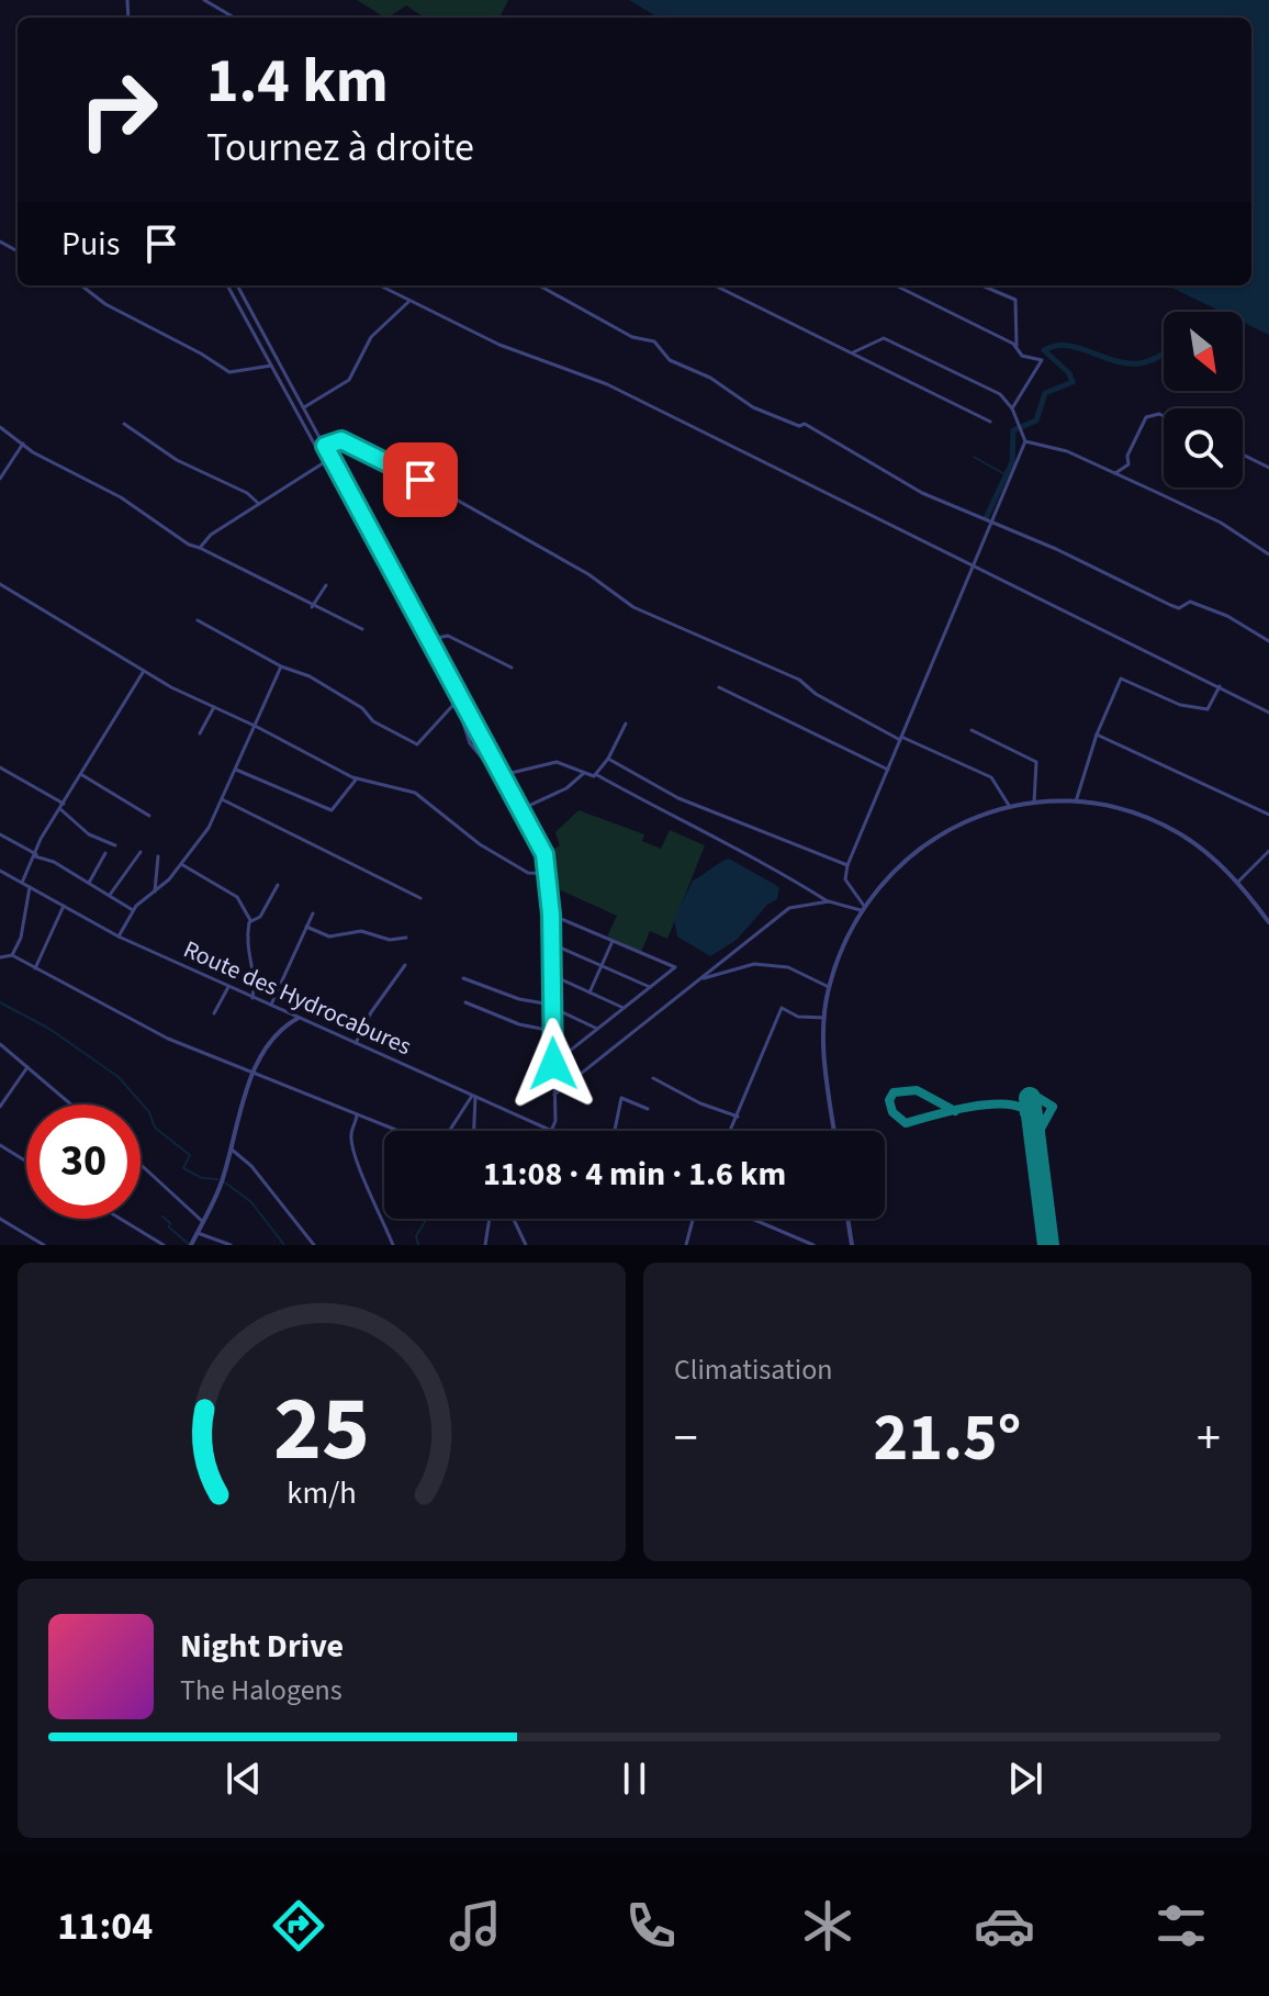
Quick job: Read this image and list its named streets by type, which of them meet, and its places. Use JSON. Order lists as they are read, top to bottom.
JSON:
{
  "streets": {
    "street": ["Route des Hydrocabures"]
  },
  "north": "bottom right",
  "page": {
    "turn": ["1.4 km", "Tournez à droite"],
    "then": "Puis",
    "limit": "30",
    "trip": "11:08 · 4 min · 1.6 km",
    "tile": "Climatisation",
    "heat": ["−", "21.5°", "+"],
    "song": ["Night Drive", "The Halogens"],
    "tabs": "11:04",
    "gauge": ["25", "km/h"]
  }
}
